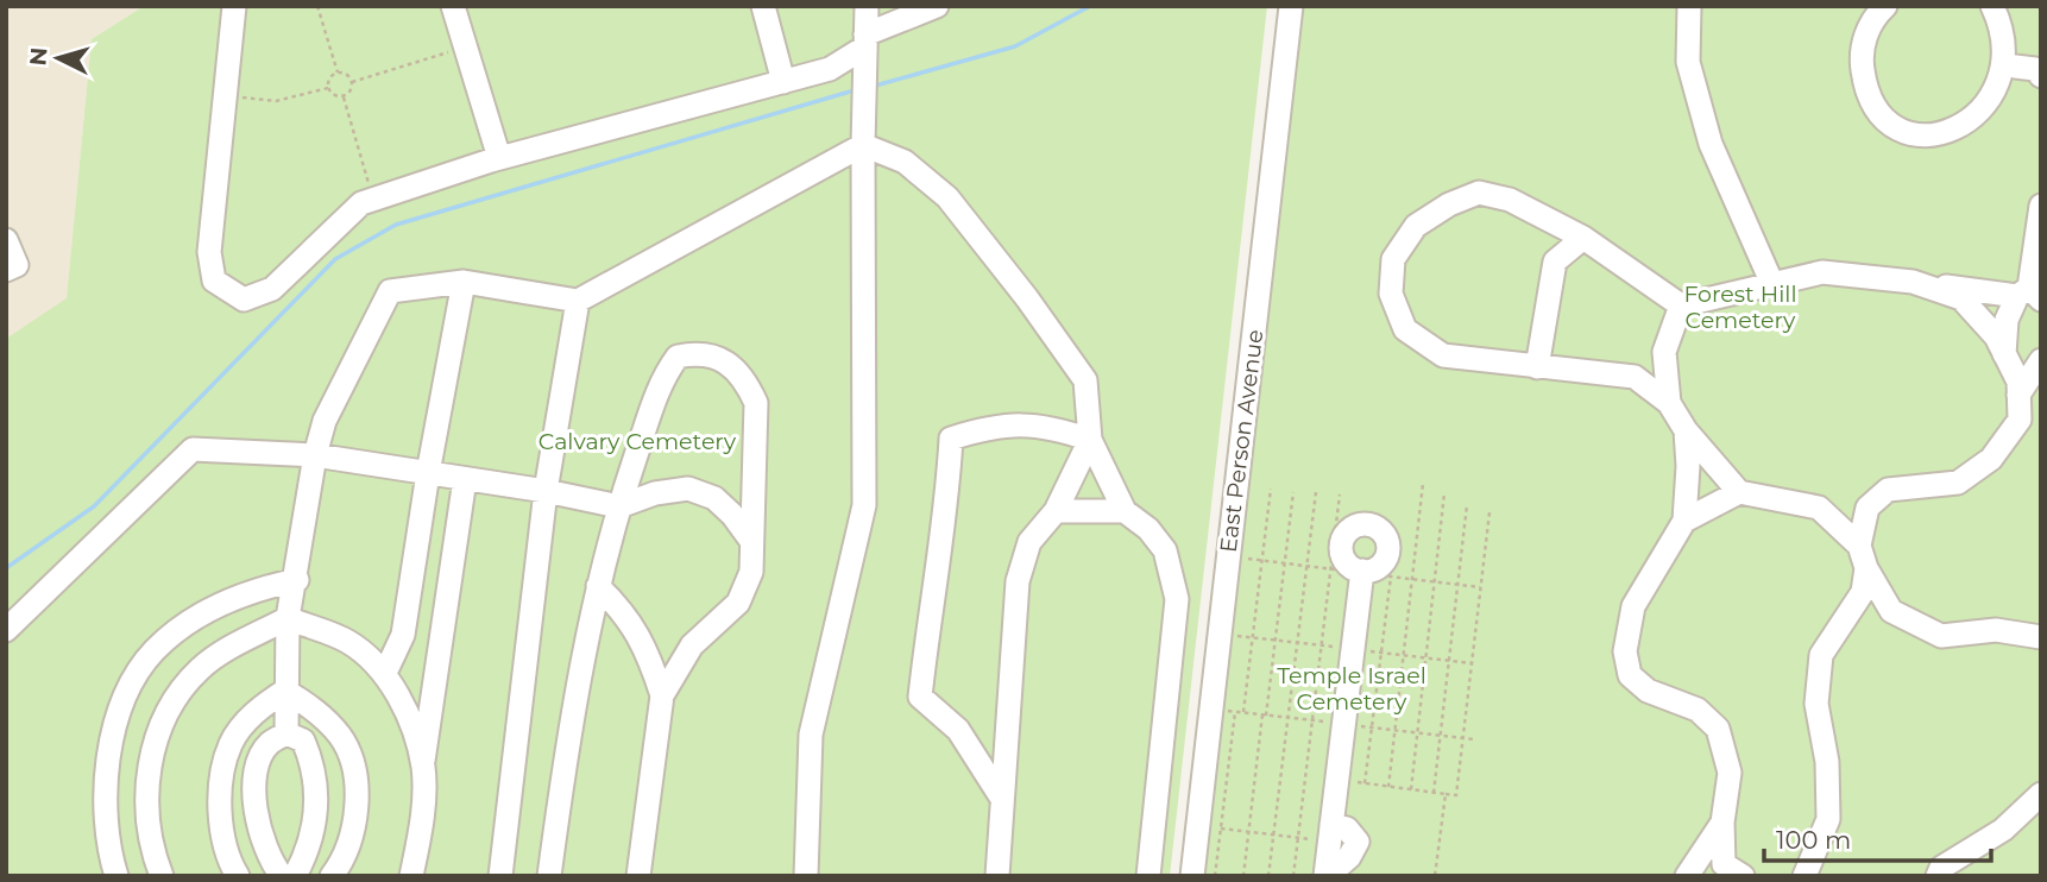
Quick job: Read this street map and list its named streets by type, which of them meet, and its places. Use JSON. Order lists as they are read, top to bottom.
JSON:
{
  "streets": {
    "street": ["East Person Avenue"]
  },
  "parks": ["Forest Hill Cemetery", "Calvary Cemetery", "Temple Israel Cemetery"],
  "scale_bar": "100 m",
  "north": "left"
}
